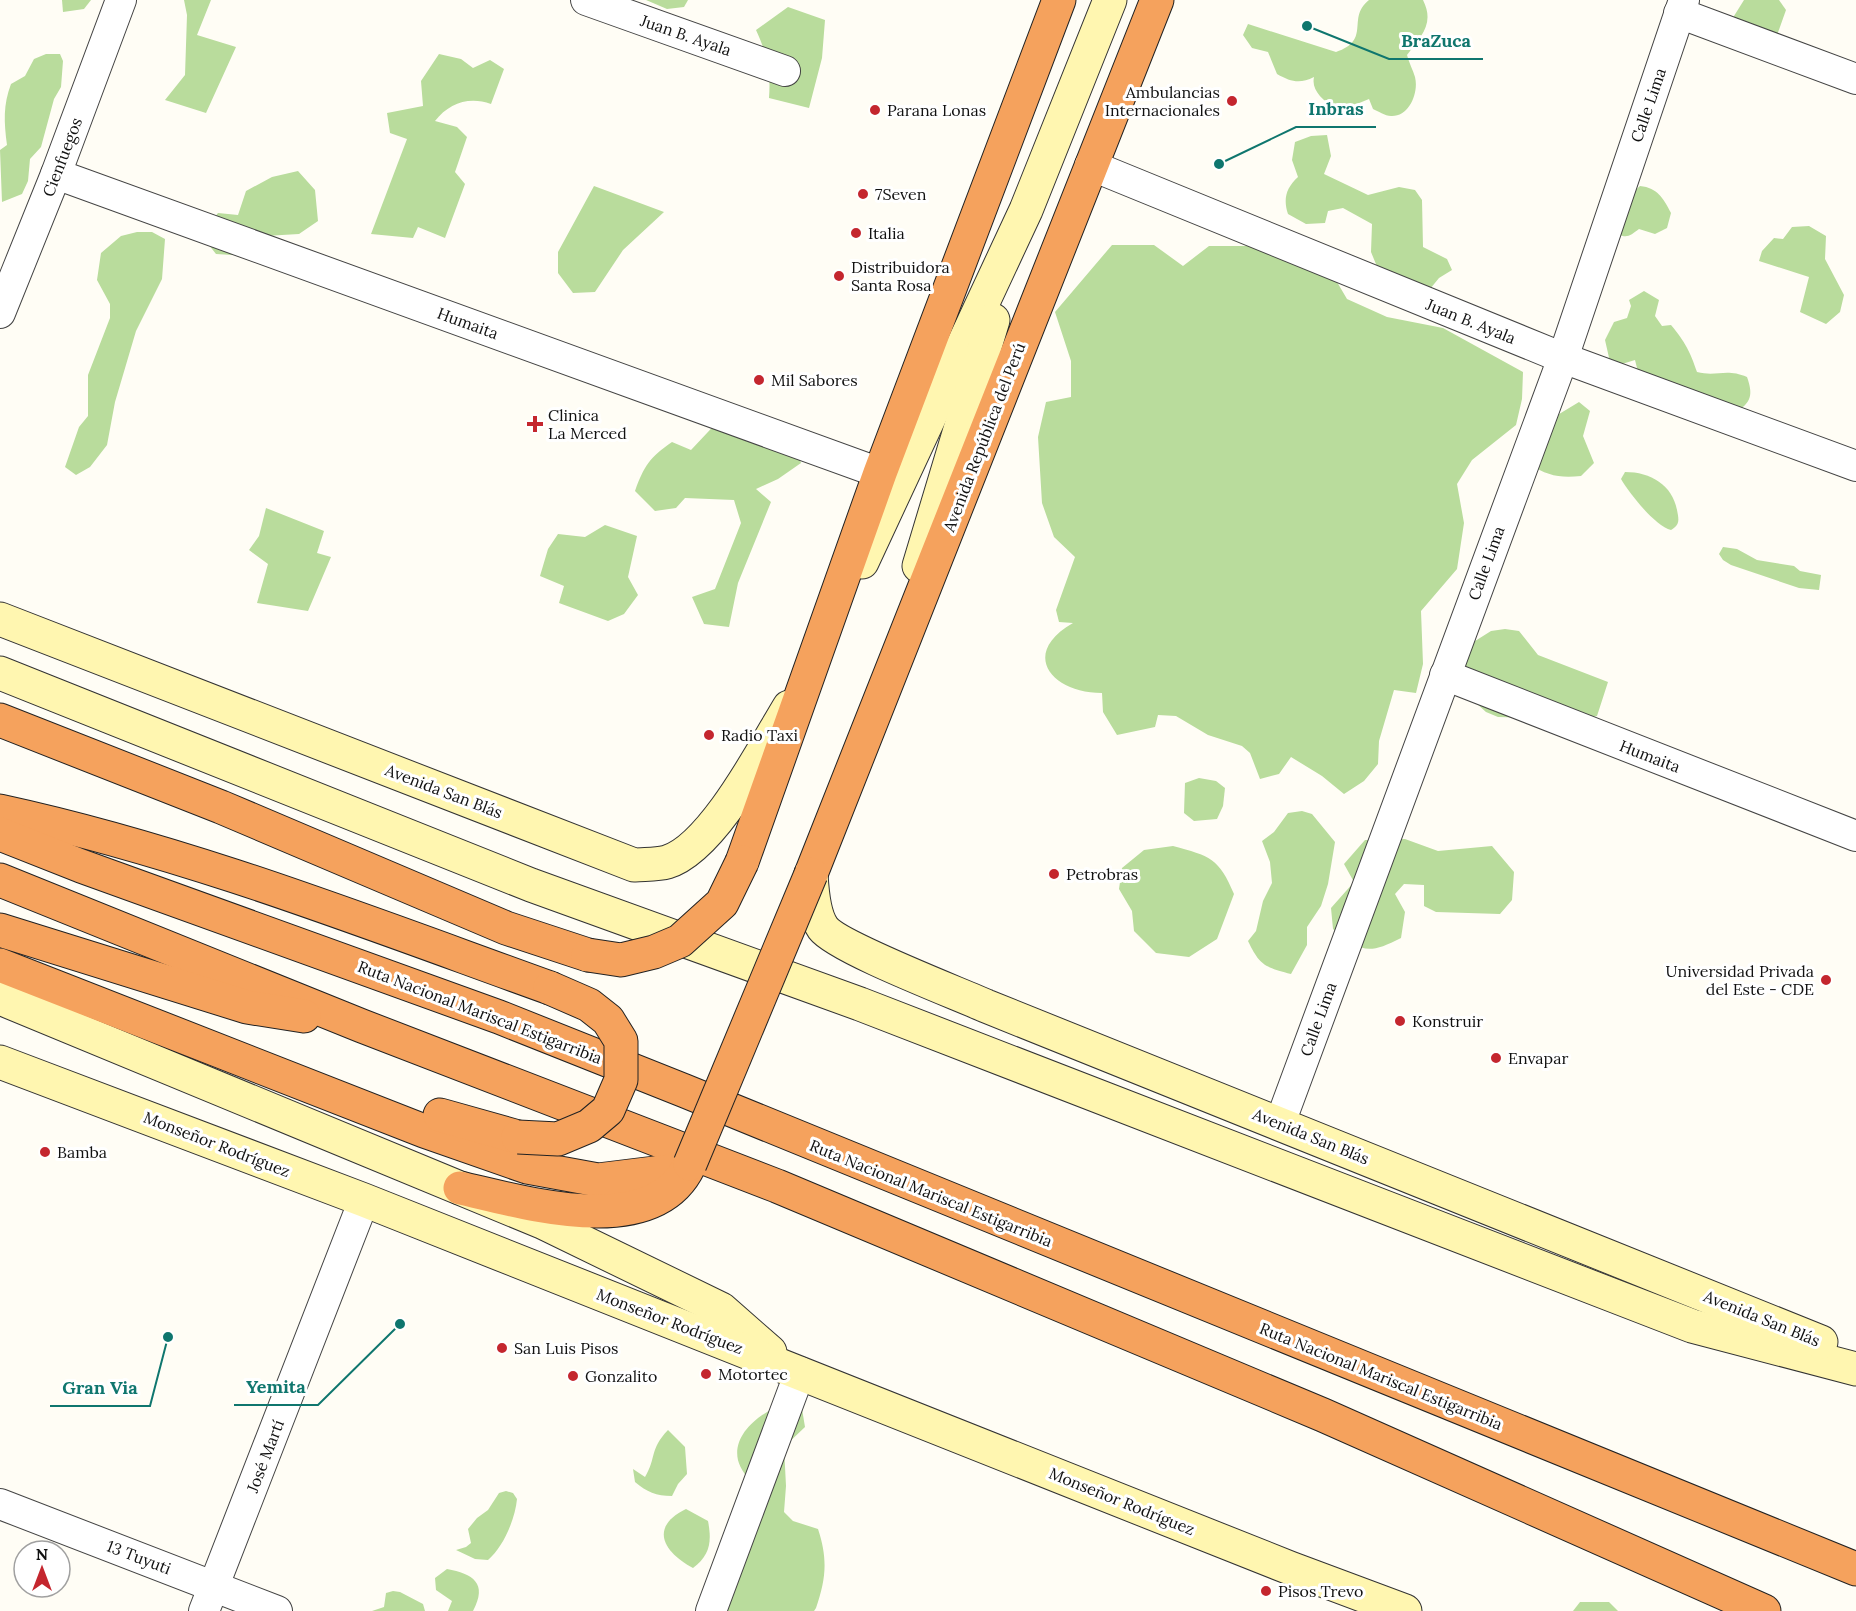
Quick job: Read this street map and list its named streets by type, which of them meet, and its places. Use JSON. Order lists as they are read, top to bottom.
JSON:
{
  "streets": {
    "highway": ["Avenida República del Perú", "Ruta Nacional Mariscal Estigarribia"],
    "street": [
      "Juan B. Ayala",
      "Calle Lima",
      "Cienfuegos",
      "Humaita",
      "Avenida San Blás",
      "Monseñor Rodríguez",
      "José Martí",
      "13 Tuyuti"
    ]
  },
  "crossings": [
    ["Juan B. Ayala", "Calle Lima"],
    ["Juan B. Ayala", "Avenida República del Perú"],
    ["Calle Lima", "Humaita"],
    ["Calle Lima", "Avenida San Blás"],
    ["Cienfuegos", "Humaita"],
    ["Avenida República del Perú", "Avenida San Blás"],
    ["Monseñor Rodríguez", "José Martí"],
    ["José Martí", "13 Tuyuti"]
  ],
  "places": {
    "other": [
      "BraZuca",
      "Ambulancias Internacionales",
      "Parana Lonas",
      "Inbras",
      "7Seven",
      "Italia",
      "Distribuidora Santa Rosa",
      "Mil Sabores",
      "Radio Taxi",
      "Petrobras",
      "Universidad Privada del Este - CDE",
      "Konstruir",
      "Envapar",
      "Bamba",
      "Yemita",
      "Gran Via",
      "San Luis Pisos",
      "Motortec",
      "Gonzalito",
      "Pisos Trevo"
    ],
    "health": ["Clinica La Merced"]
  },
  "north": "top"
}
